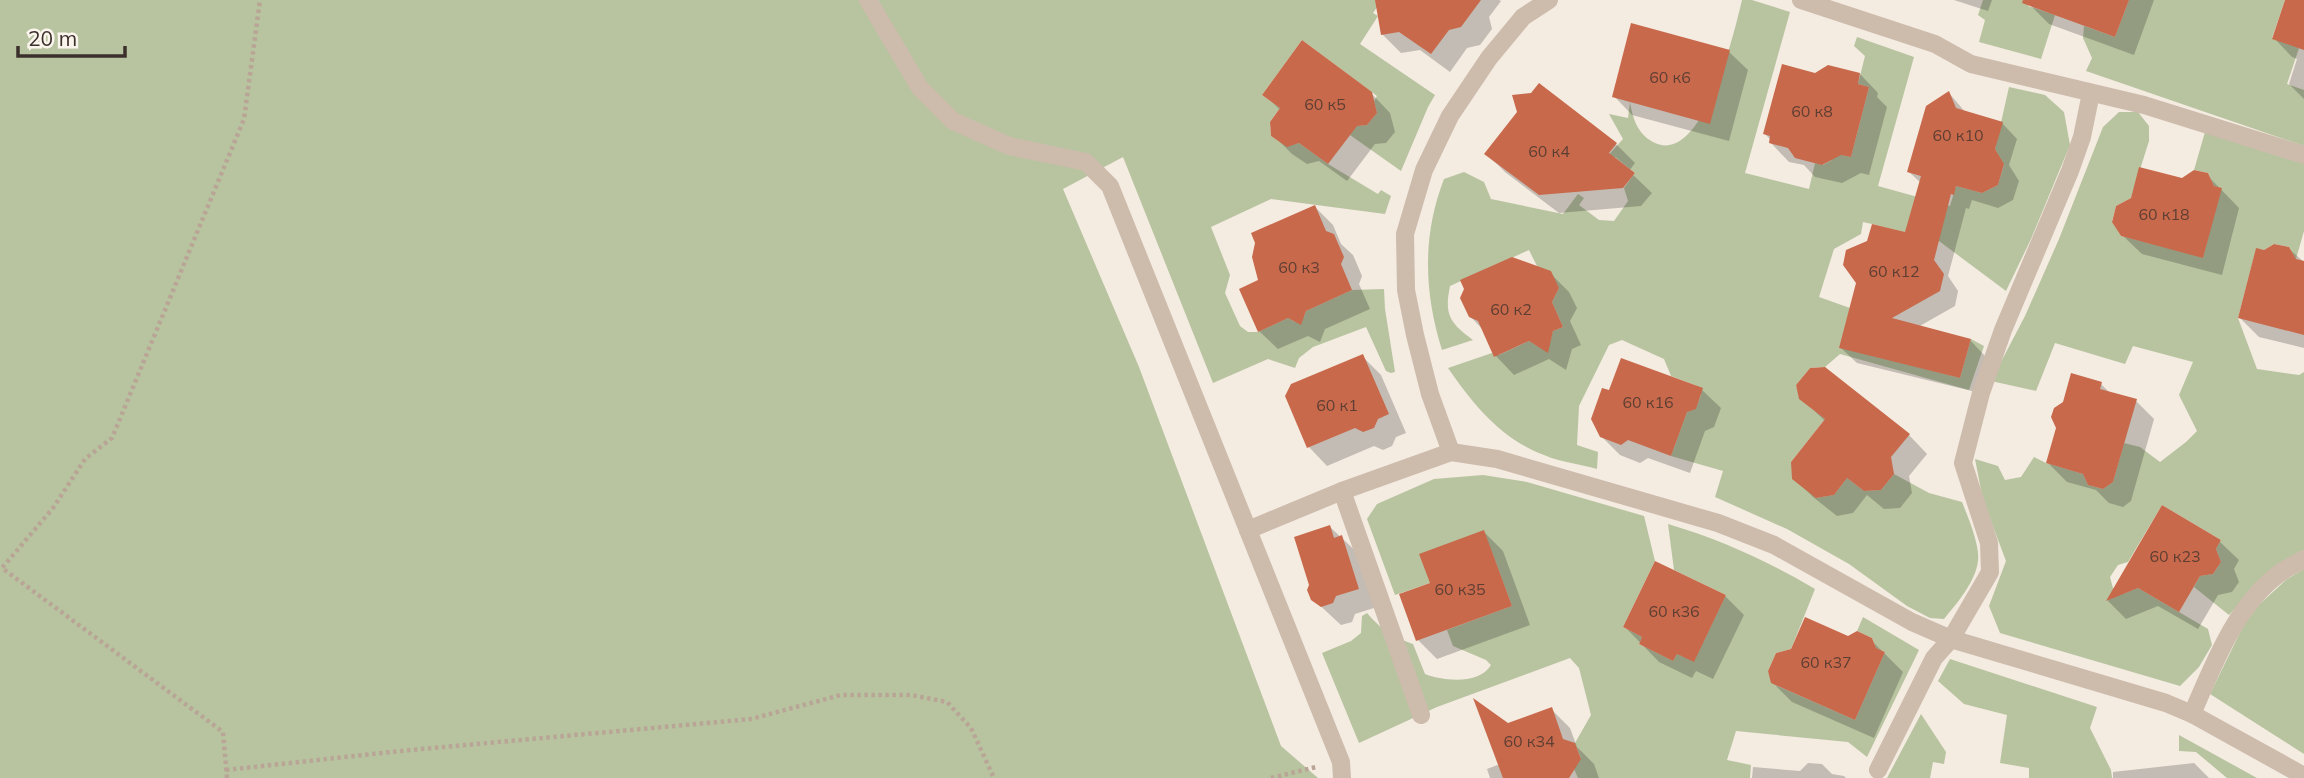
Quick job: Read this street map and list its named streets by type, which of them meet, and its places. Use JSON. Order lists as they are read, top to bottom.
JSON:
{
  "house_numbers": [
    "60 к6",
    "60 к5",
    "60 к8",
    "60 к10",
    "60 к4",
    "60 к18",
    "60 к3",
    "60 к12",
    "60 к2",
    "60 к16",
    "60 к1",
    "60 к23",
    "60 к35",
    "60 к36",
    "60 к37",
    "60 к34"
  ],
  "scale_bar": "20 m"
}
